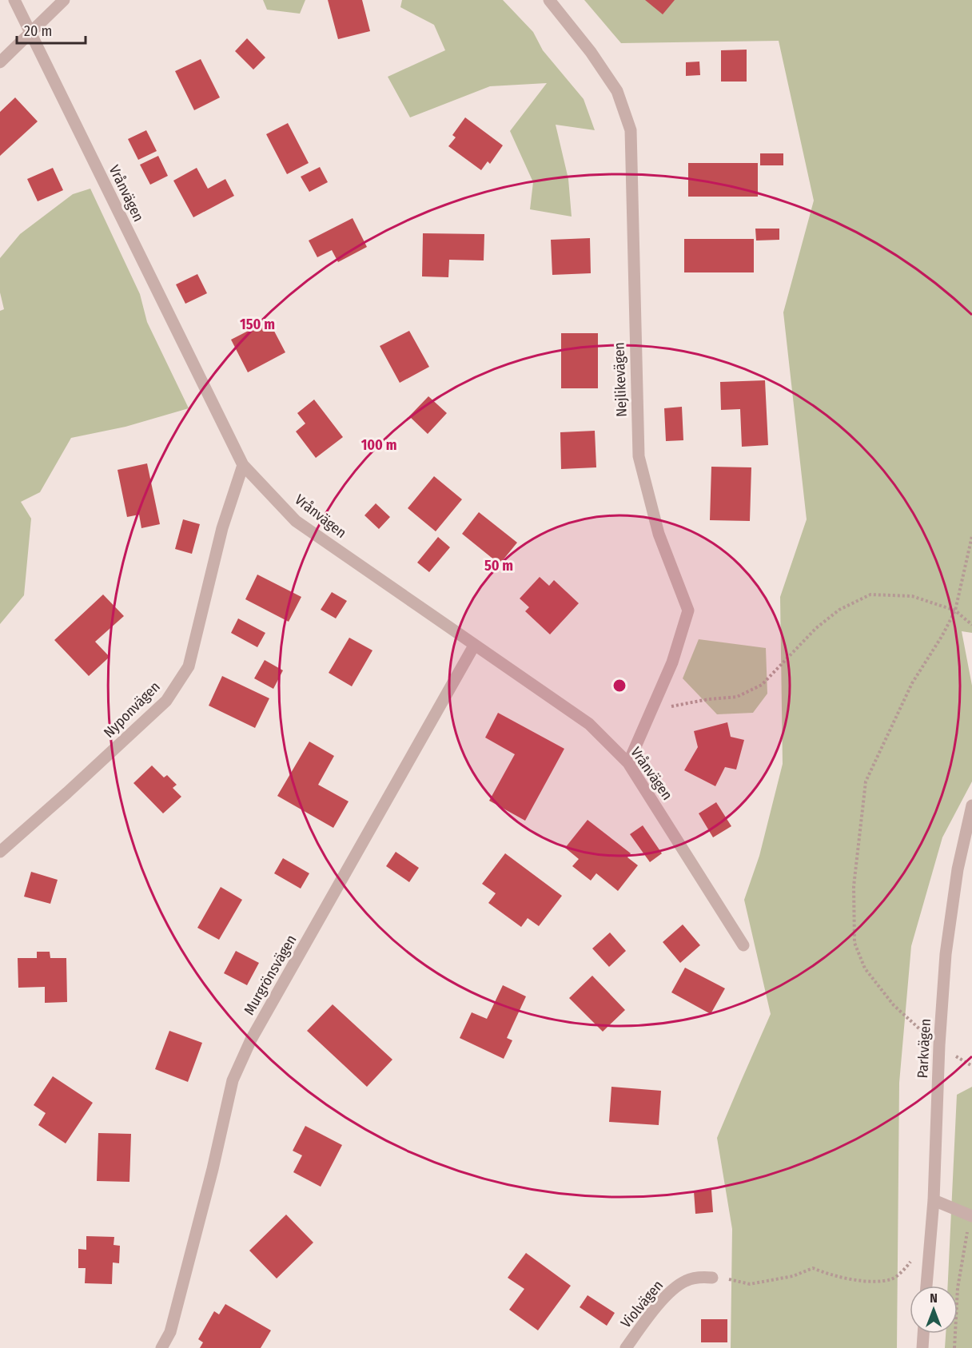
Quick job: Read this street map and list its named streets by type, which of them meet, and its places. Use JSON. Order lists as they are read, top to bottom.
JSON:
{
  "streets": {
    "street": [
      "Vrånvägen",
      "Nejlikevägen",
      "Nyponvägen",
      "Murgrönsvägen",
      "Parkvägen",
      "Violvägen"
    ]
  },
  "crossings": [
    ["Vrånvägen", "Nejlikevägen"],
    ["Vrånvägen", "Nyponvägen"],
    ["Vrånvägen", "Murgrönsvägen"]
  ],
  "scale_bar": "20 m",
  "north": "top",
  "rings": ["150 m", "100 m", "50 m"]
}
